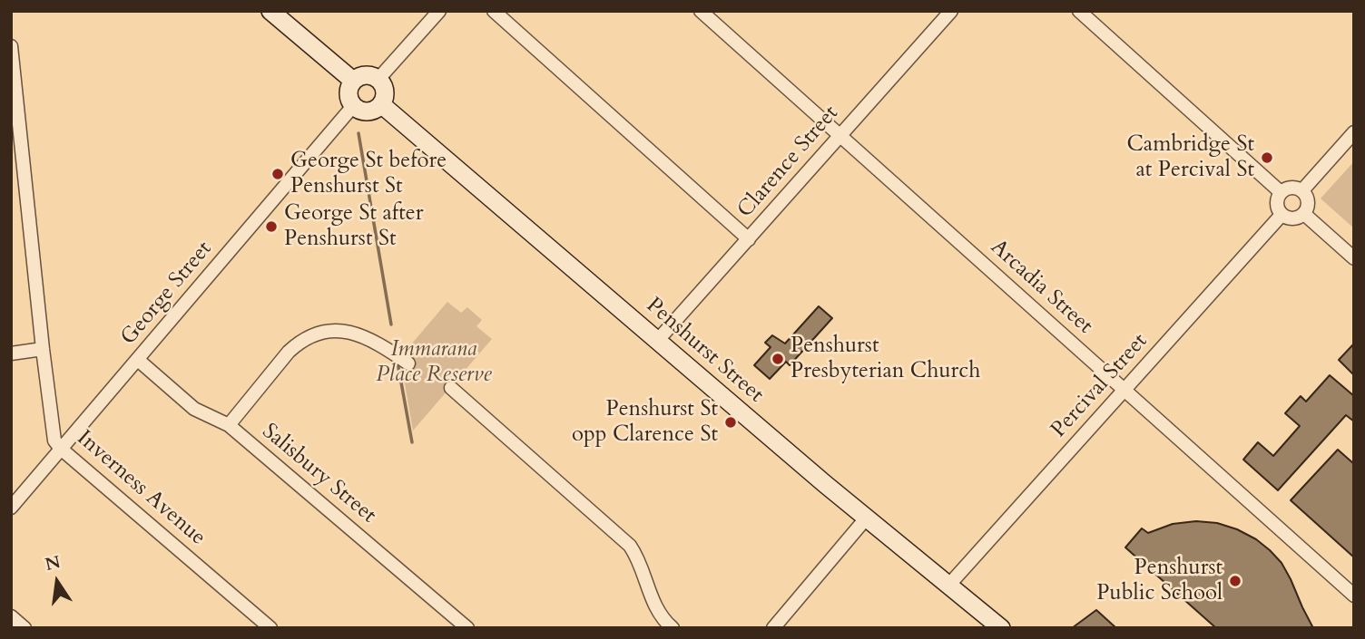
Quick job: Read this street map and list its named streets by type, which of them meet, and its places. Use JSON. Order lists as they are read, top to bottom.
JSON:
{
  "streets": {
    "main road": ["Penshurst Street"],
    "street": [
      "Clarence Street",
      "Arcadia Street",
      "George Street",
      "Percival Street",
      "Salisbury Street",
      "Inverness Avenue"
    ]
  },
  "crossings": [
    ["Clarence Street", "Arcadia Street"],
    ["Clarence Street", "Penshurst Street"],
    ["Arcadia Street", "Percival Street"],
    ["George Street", "Penshurst Street"],
    ["George Street", "Salisbury Street"],
    ["George Street", "Inverness Avenue"],
    ["Penshurst Street", "Percival Street"]
  ],
  "parks": ["Immarana Place Reserve"],
  "places": [
    "Cambridge St at Percival St",
    "George St before Penshurst St",
    "George St after Penshurst St",
    "Penshurst Presbyterian Church",
    "Penshurst St opp Clarence St",
    "Penshurst Public School"
  ],
  "north": "top"
}
